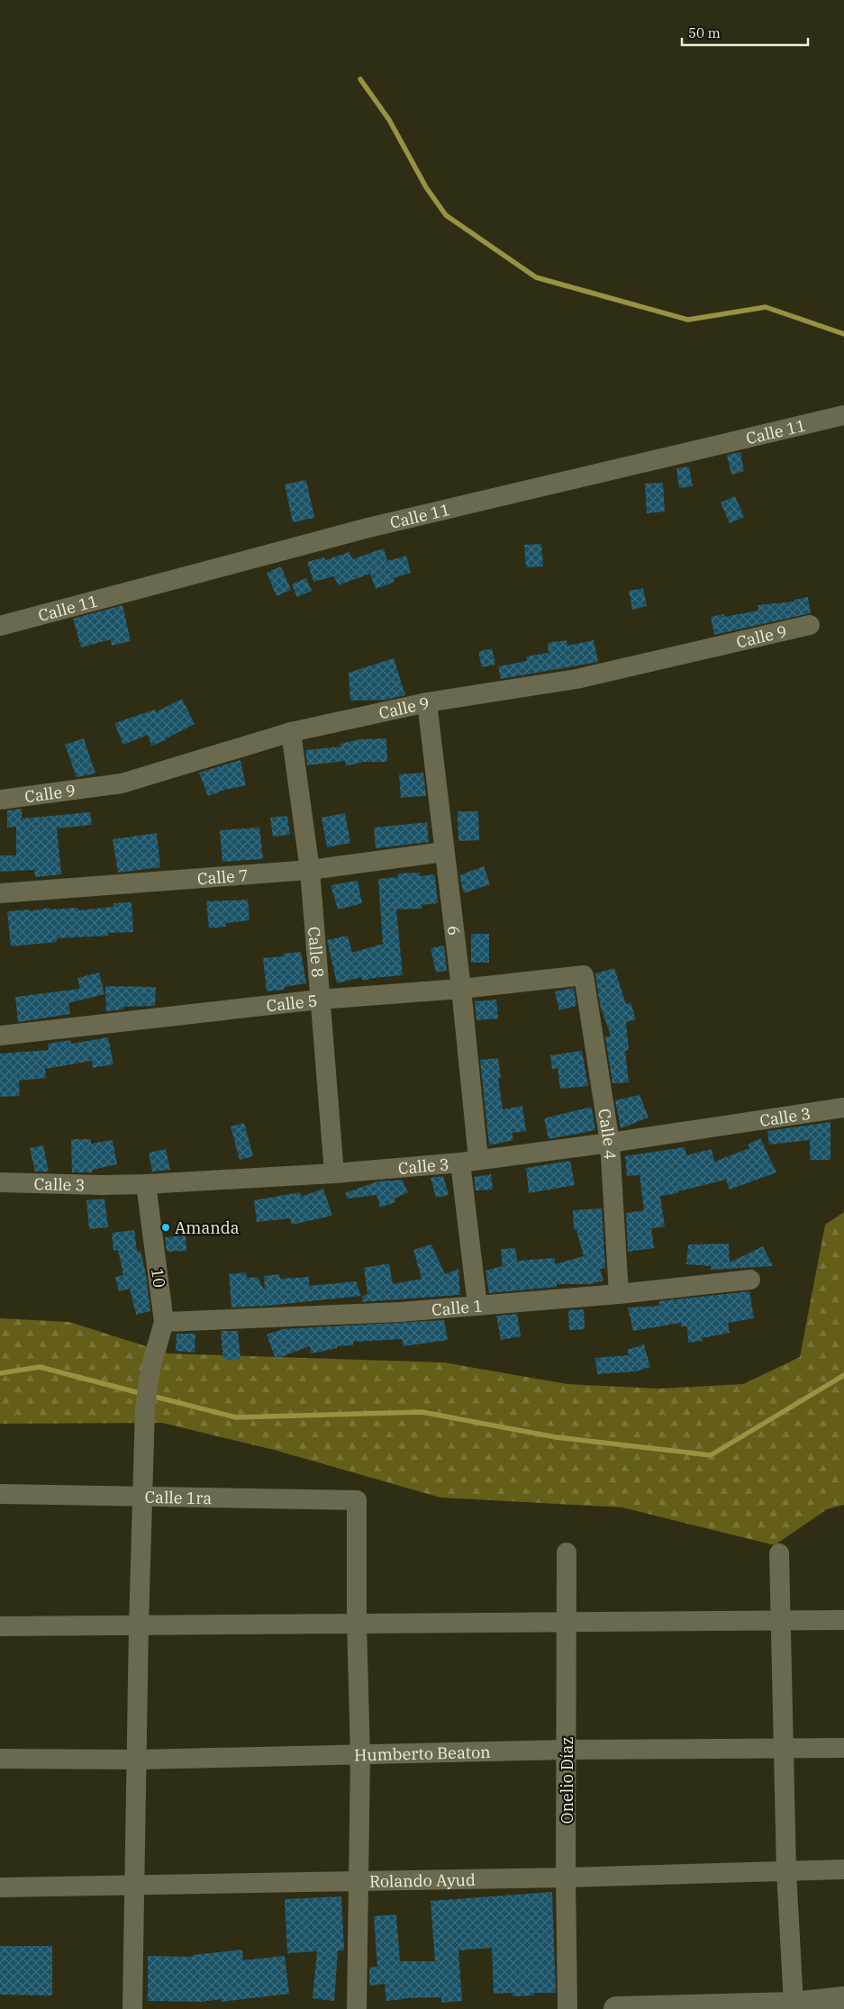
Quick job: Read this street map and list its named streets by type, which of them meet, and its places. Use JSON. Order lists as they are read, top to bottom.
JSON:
{
  "streets": {
    "street": [
      "Calle 11",
      "Calle 9",
      "Calle 7",
      "6",
      "Calle 8",
      "Calle 5",
      "Calle 3",
      "Calle 4",
      "10",
      "Calle 1",
      "Calle 1ra",
      "Humberto Beaton",
      "Onelio Díaz",
      "Rolando Ayud"
    ]
  },
  "crossings": [
    ["Calle 9", "6"],
    ["Calle 9", "Calle 8"],
    ["Calle 7", "6"],
    ["Calle 7", "Calle 8"],
    ["6", "Calle 5"],
    ["6", "Calle 3"],
    ["6", "Calle 1"],
    ["Calle 8", "Calle 5"],
    ["Calle 8", "Calle 3"],
    ["Calle 5", "Calle 4"],
    ["Calle 3", "Calle 4"],
    ["Calle 3", "10"],
    ["Calle 4", "Calle 1"],
    ["10", "Calle 1"],
    ["10", "Calle 1ra"],
    ["10", "Humberto Beaton"],
    ["10", "Rolando Ayud"],
    ["Humberto Beaton", "Onelio Díaz"],
    ["Onelio Díaz", "Rolando Ayud"]
  ],
  "places": ["Amanda"],
  "scale_bar": "50 m"
}
